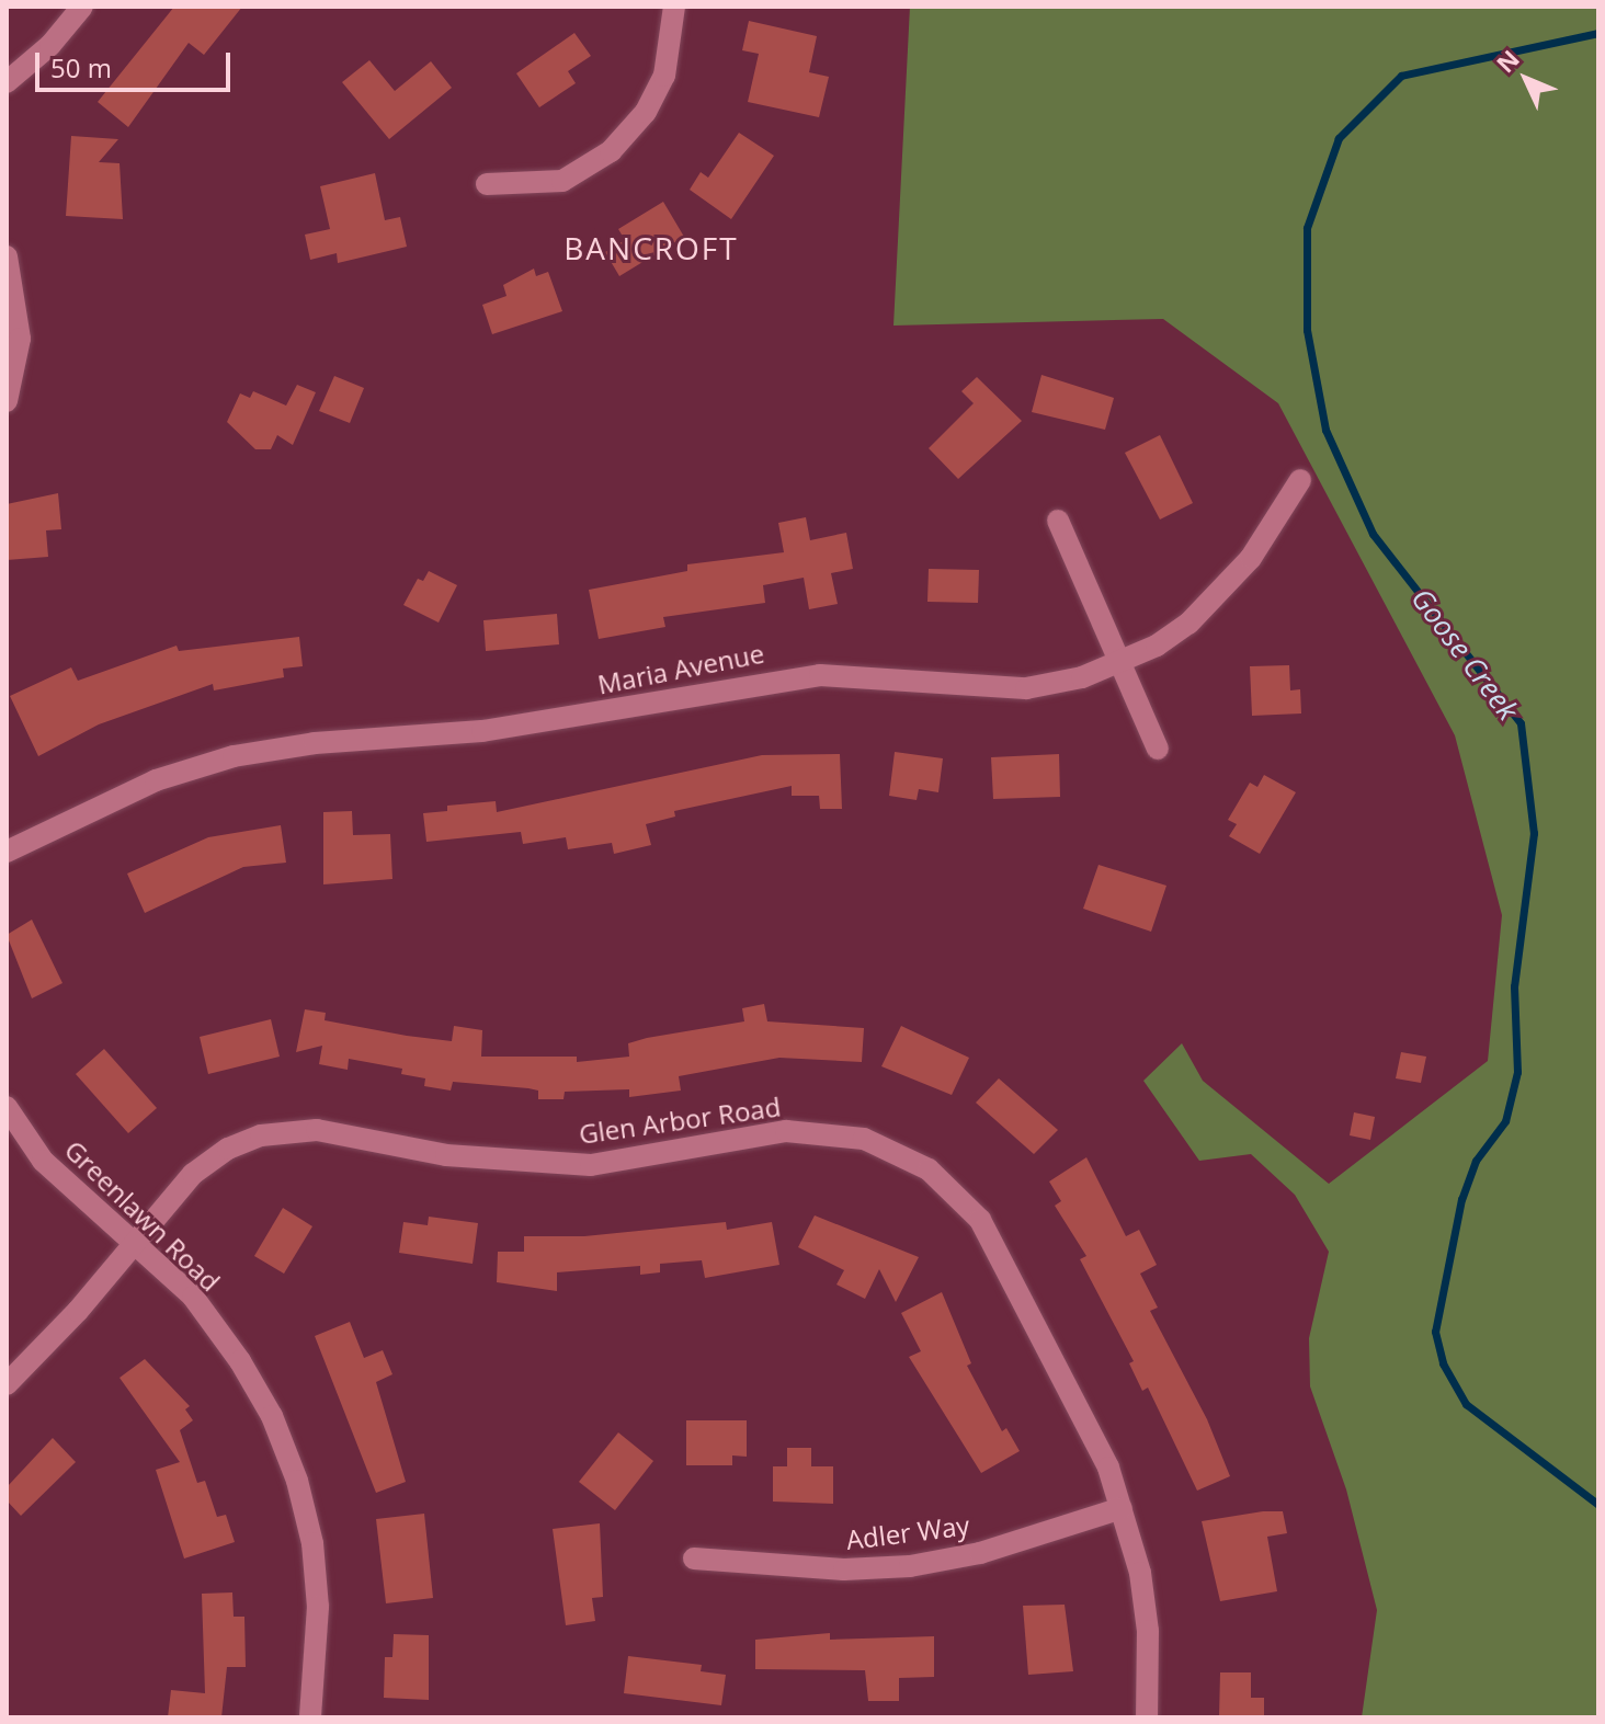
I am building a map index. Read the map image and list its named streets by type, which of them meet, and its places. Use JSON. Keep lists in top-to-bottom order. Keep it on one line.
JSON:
{"streets":{"street":["Maria Avenue","Glen Arbor Road","Greenlawn Road","Adler Way"]},"crossings":[["Glen Arbor Road","Greenlawn Road"],["Glen Arbor Road","Adler Way"]],"districts":["BANCROFT"],"water":["Goose Creek"],"scale_bar":"50 m","north":"top left"}
